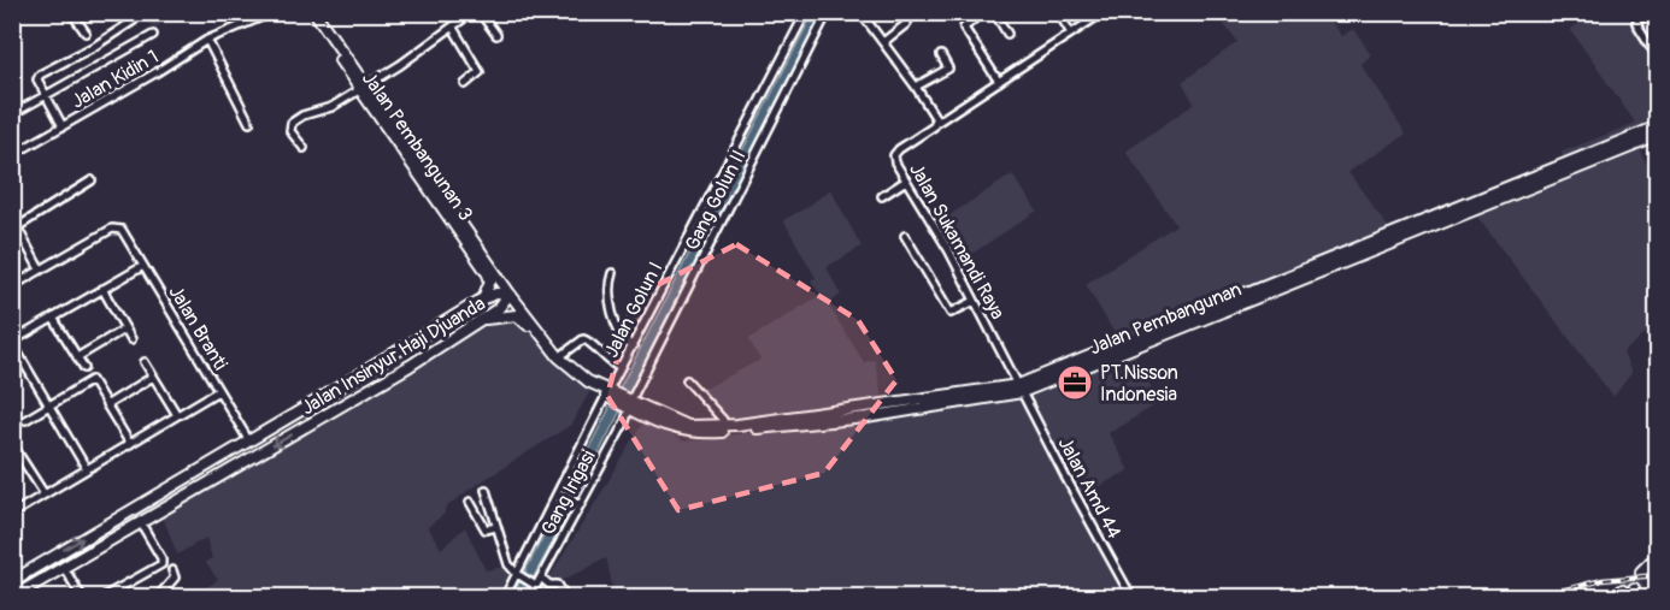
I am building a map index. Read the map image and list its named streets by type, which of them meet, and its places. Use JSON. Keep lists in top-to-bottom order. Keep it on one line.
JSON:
{"streets":{"main road":["Jalan Pembangunan 3","Jalan Pembangunan","Jalan Insinyur Haji Djuanda"],"street":["Jalan Kidin 1","Gang Golun II","Jalan Sukamandi Raya","Jalan Golun I","Jalan Branti","Jalan Amd 44","Gang Irigasi"]},"crossings":[["Jalan Pembangunan 3","Jalan Pembangunan"],["Jalan Pembangunan 3","Jalan Insinyur Haji Djuanda"],["Gang Golun II","Jalan Pembangunan"],["Gang Golun II","Gang Irigasi"],["Jalan Sukamandi Raya","Jalan Pembangunan"],["Jalan Sukamandi Raya","Jalan Amd 44"],["Jalan Golun I","Jalan Pembangunan"],["Jalan Pembangunan","Jalan Insinyur Haji Djuanda"],["Jalan Pembangunan","Jalan Amd 44"],["Jalan Pembangunan","Gang Irigasi"],["Jalan Branti","Jalan Insinyur Haji Djuanda"]],"places":{"office":["PT.Nisson Indonesia"]}}
